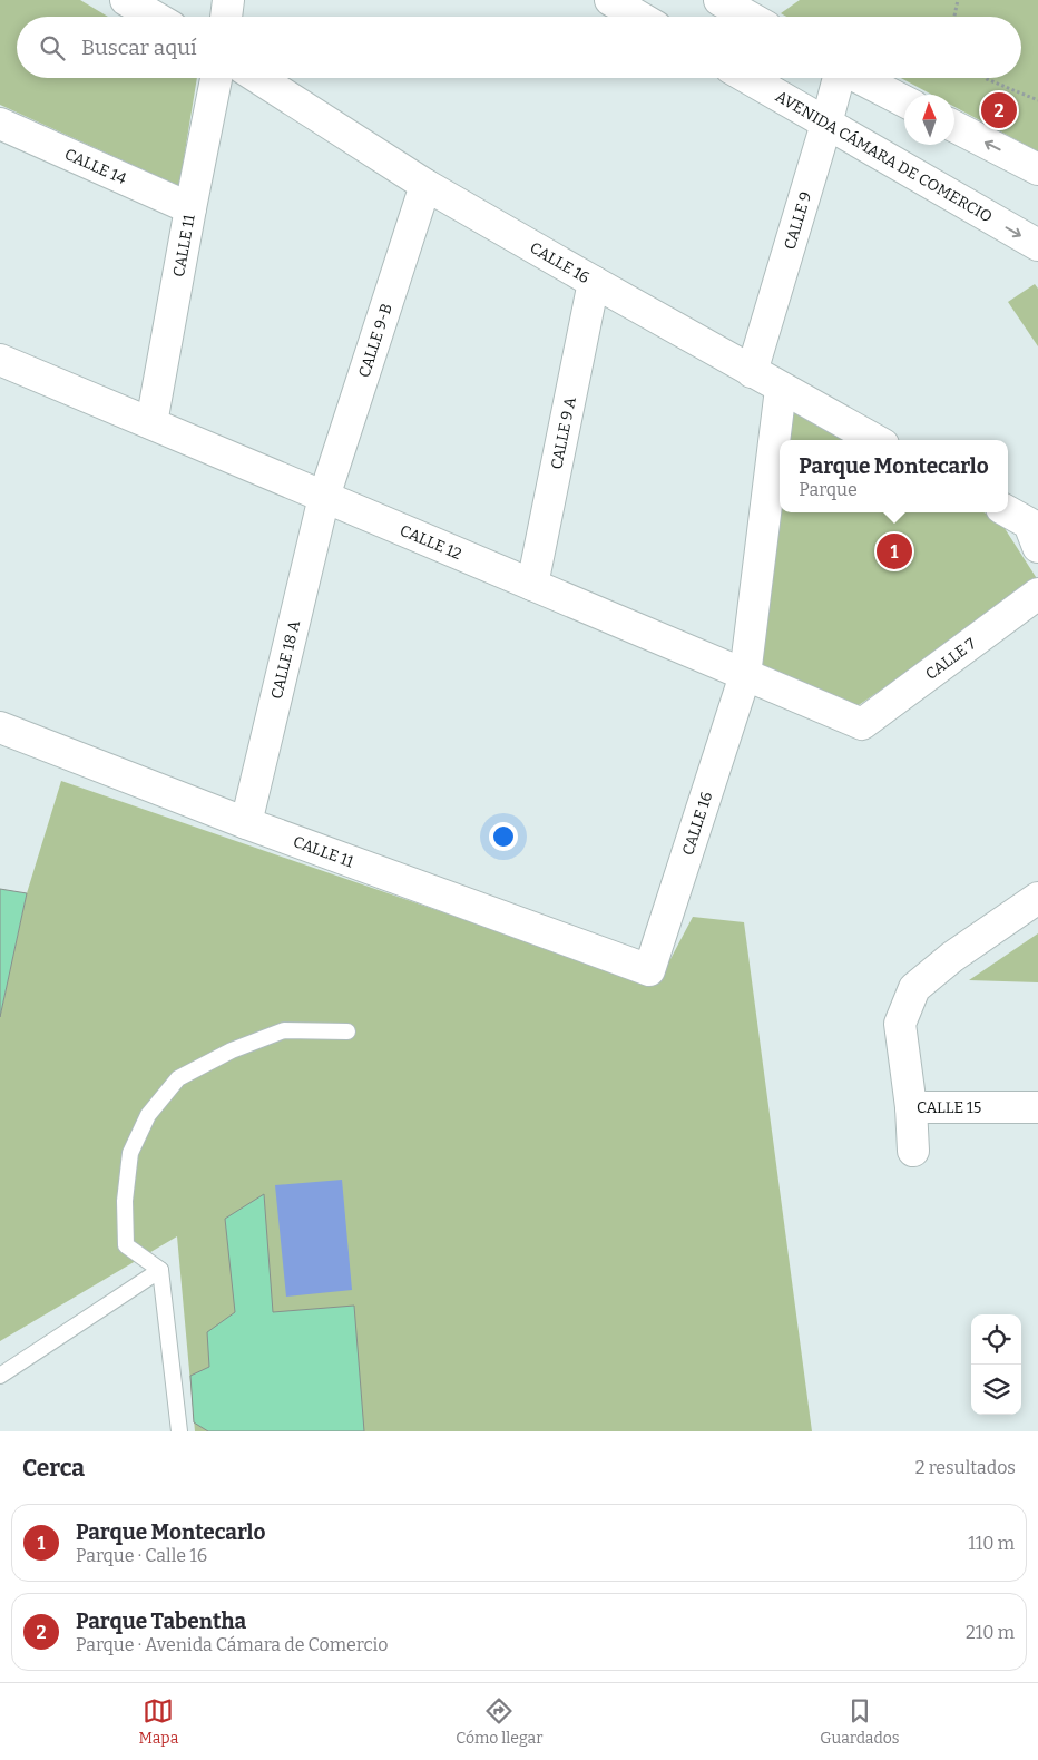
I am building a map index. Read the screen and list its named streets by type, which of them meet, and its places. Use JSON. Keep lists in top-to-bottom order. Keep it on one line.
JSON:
{"streets":{"street":["AVENIDA CÁMARA DE COMERCIO","CALLE 14","CALLE 9","CALLE 11","CALLE 16","CALLE 9-B","CALLE 9 A","CALLE 12","CALLE 18 A","CALLE 7","CALLE 15"]},"crossings":[["AVENIDA CÁMARA DE COMERCIO","CALLE 9"],["CALLE 14","CALLE 11"],["CALLE 9","CALLE 16"],["CALLE 11","CALLE 16"],["CALLE 11","CALLE 12"],["CALLE 11","CALLE 18 A"],["CALLE 16","CALLE 9-B"],["CALLE 16","CALLE 9 A"],["CALLE 16","CALLE 12"],["CALLE 9-B","CALLE 12"],["CALLE 9-B","CALLE 18 A"],["CALLE 9 A","CALLE 12"],["CALLE 12","CALLE 18 A"],["CALLE 12","CALLE 7"]],"north":"top","page":{"search":"Buscar aquí","pins":["2","1"],"popup":["Parque Montecarlo","Parque"],"heading":["Cerca","2 resultados"],"list":[{"mark":"1","name":"Parque Montecarlo","note":"Parque · Calle 16","value":"110 m"},{"mark":"2","name":"Parque Tabentha","note":"Parque · Avenida Cámara de Comercio","value":"210 m"}],"nav":["Mapa","Cómo llegar","Guardados"]}}
